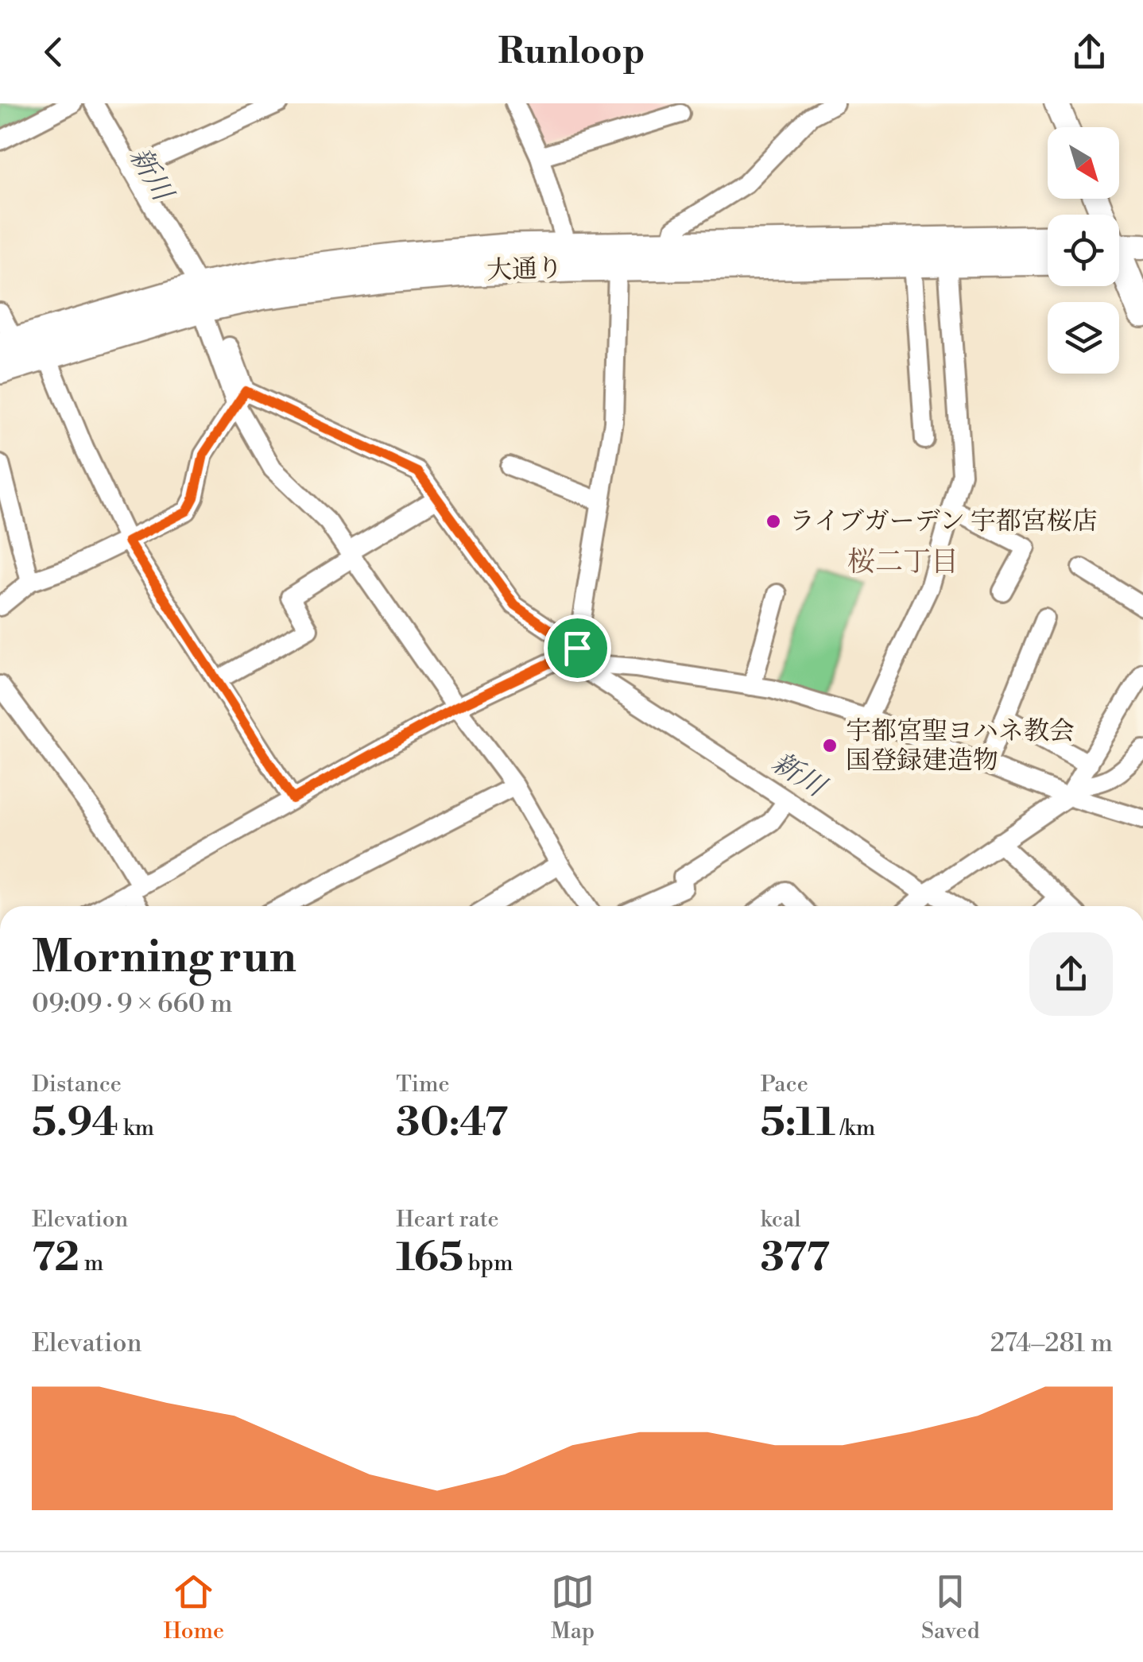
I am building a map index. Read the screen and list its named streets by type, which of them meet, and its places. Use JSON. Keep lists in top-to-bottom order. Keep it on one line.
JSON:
{"streets":{"highway":["大通り"]},"districts":["桜二丁目"],"water":["新川"],"places":["ライブガーデン 宇都宮桜店","宇都宮聖ヨハネ教会 国登録建造物"],"north":"bottom right","page":{"header":"Runloop","heading":["Morning run","09:09 · 9 × 660 m"],"stats":[["Distance","5.94 km"],["Time","30:47"],["Pace","5:11 /km"],["Elevation","72 m"],["Heart rate","165 bpm"],["kcal","377"]],"chart":["Elevation","274–281 m"],"tabs":["Home","Map","Saved"]}}
